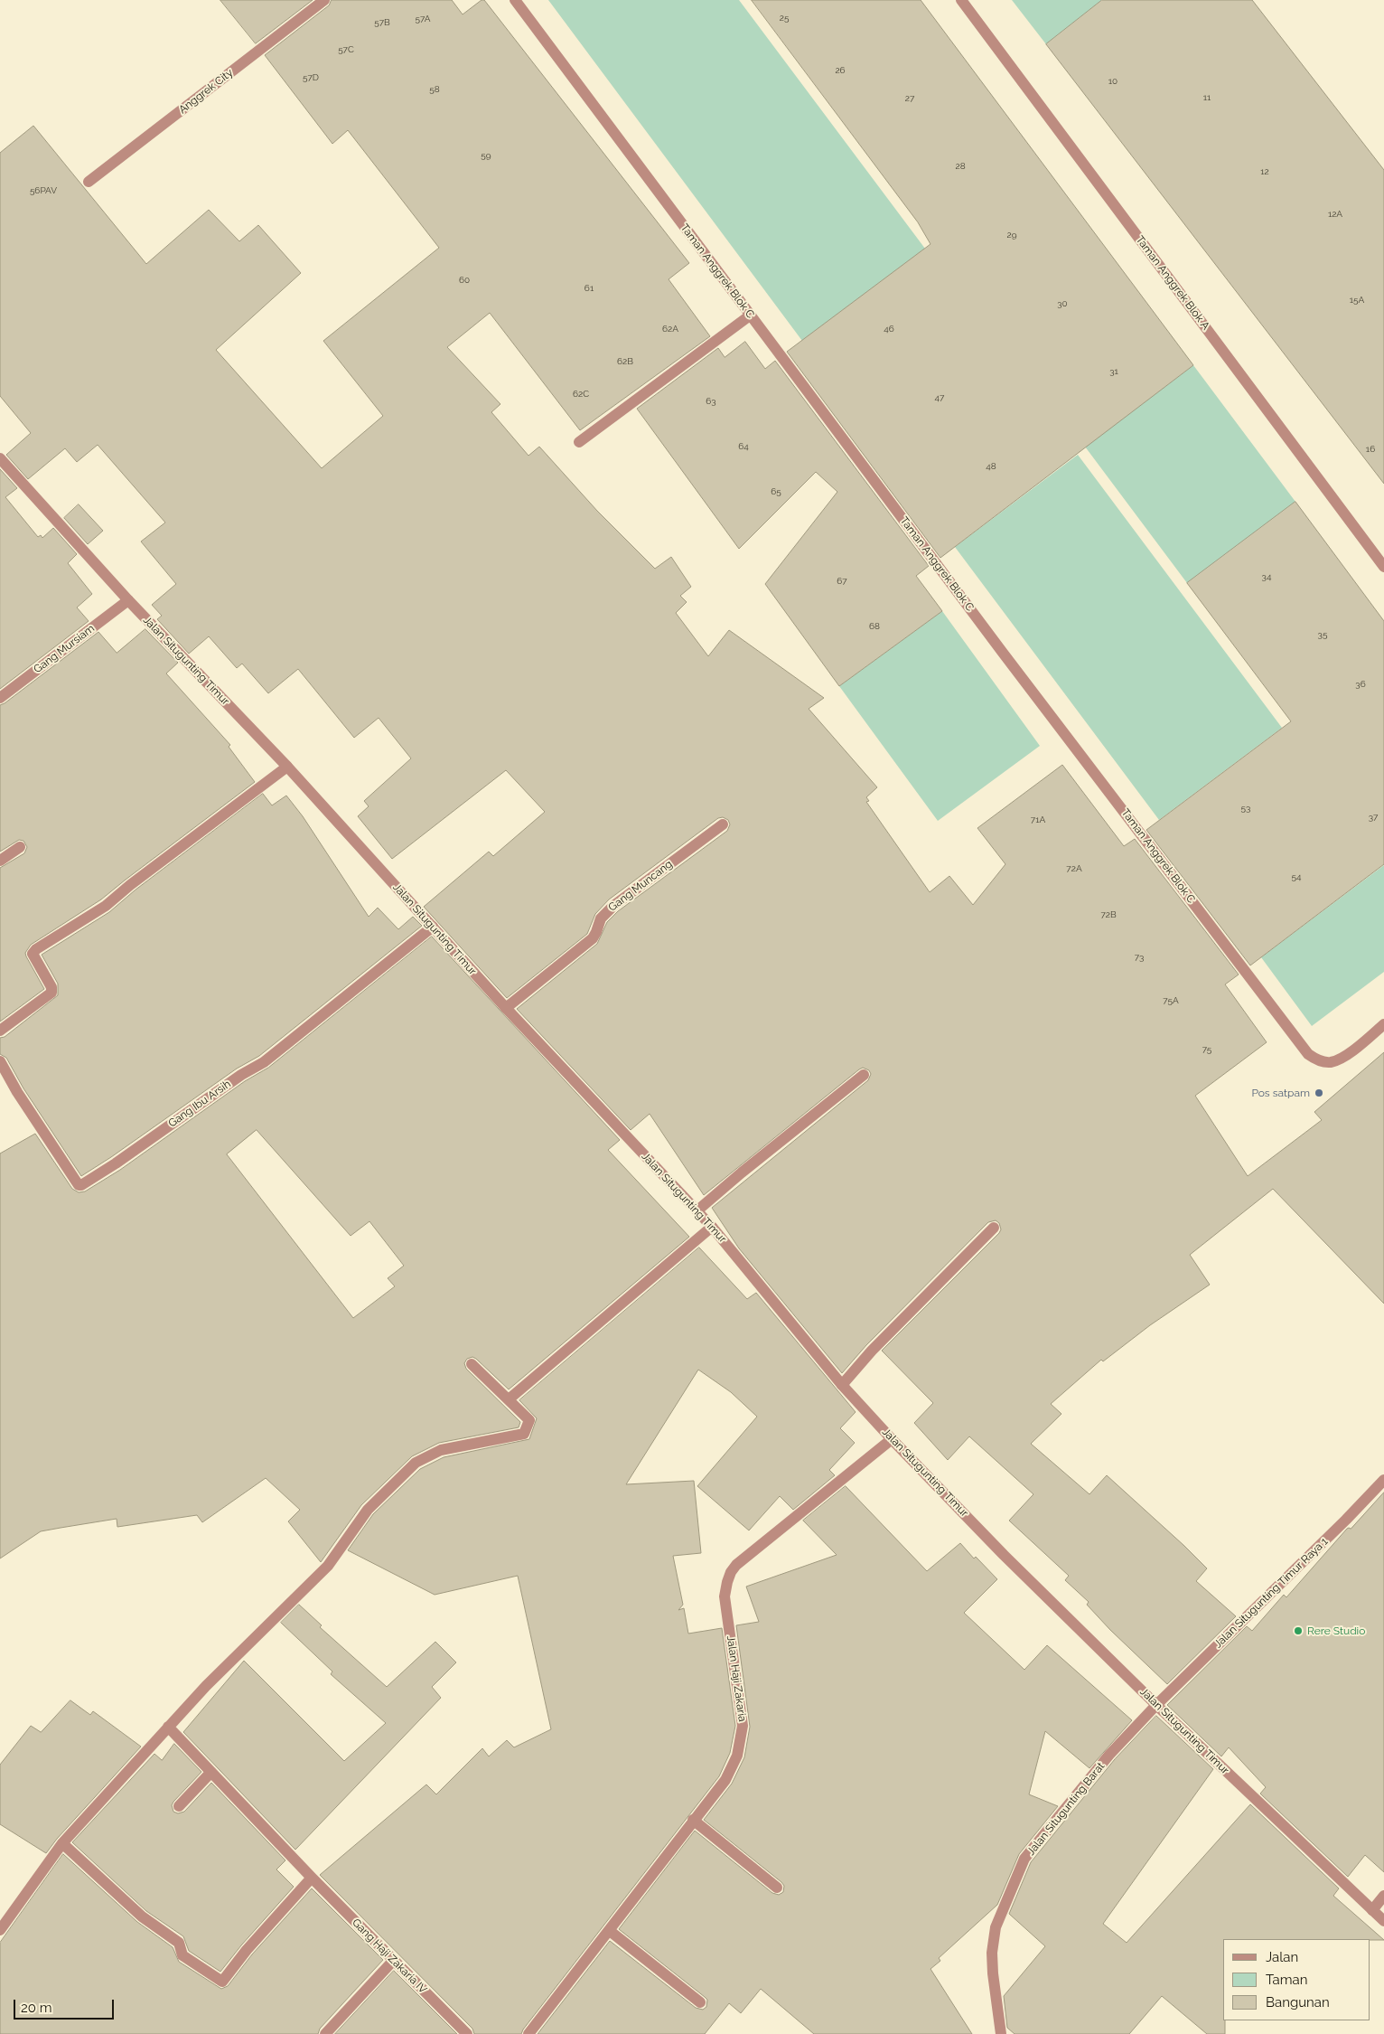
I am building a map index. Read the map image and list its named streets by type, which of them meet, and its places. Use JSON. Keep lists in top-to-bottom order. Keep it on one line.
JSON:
{"streets":{"street":["Anggrek City","Taman Anggrek Blok C","Taman Anggrek Blok A","Gang Mursiam","Jalan Situgunting Timur","Gang Muncang","Gang Ibu Arsih","Jalan Situgunting Timur Raya 1","Jalan Haji Zakaria","Jalan Situgunting Barat","Gang Haji Zakaria IV"]},"crossings":[["Gang Mursiam","Jalan Situgunting Timur"],["Jalan Situgunting Timur","Gang Muncang"],["Jalan Situgunting Timur","Gang Ibu Arsih"],["Jalan Situgunting Timur","Jalan Situgunting Timur Raya 1"],["Jalan Situgunting Timur","Jalan Haji Zakaria"],["Jalan Situgunting Timur","Jalan Situgunting Barat"],["Jalan Situgunting Timur Raya 1","Jalan Situgunting Barat"]],"places":["Pos satpam","Rere Studio"],"house_numbers":["25","57A","57B","57C","26","57D","10","58","11","27","59","28","12","56PAV","12A","29","60","61","15A","30","62A","46","62B","31","62C","47","63","64","16","48","65","34","67","68","35","36","53","37","71A","72A","54","72B","73","75A","75"],"legend":["Jalan","Taman","Bangunan"],"scale_bar":"20 m"}
